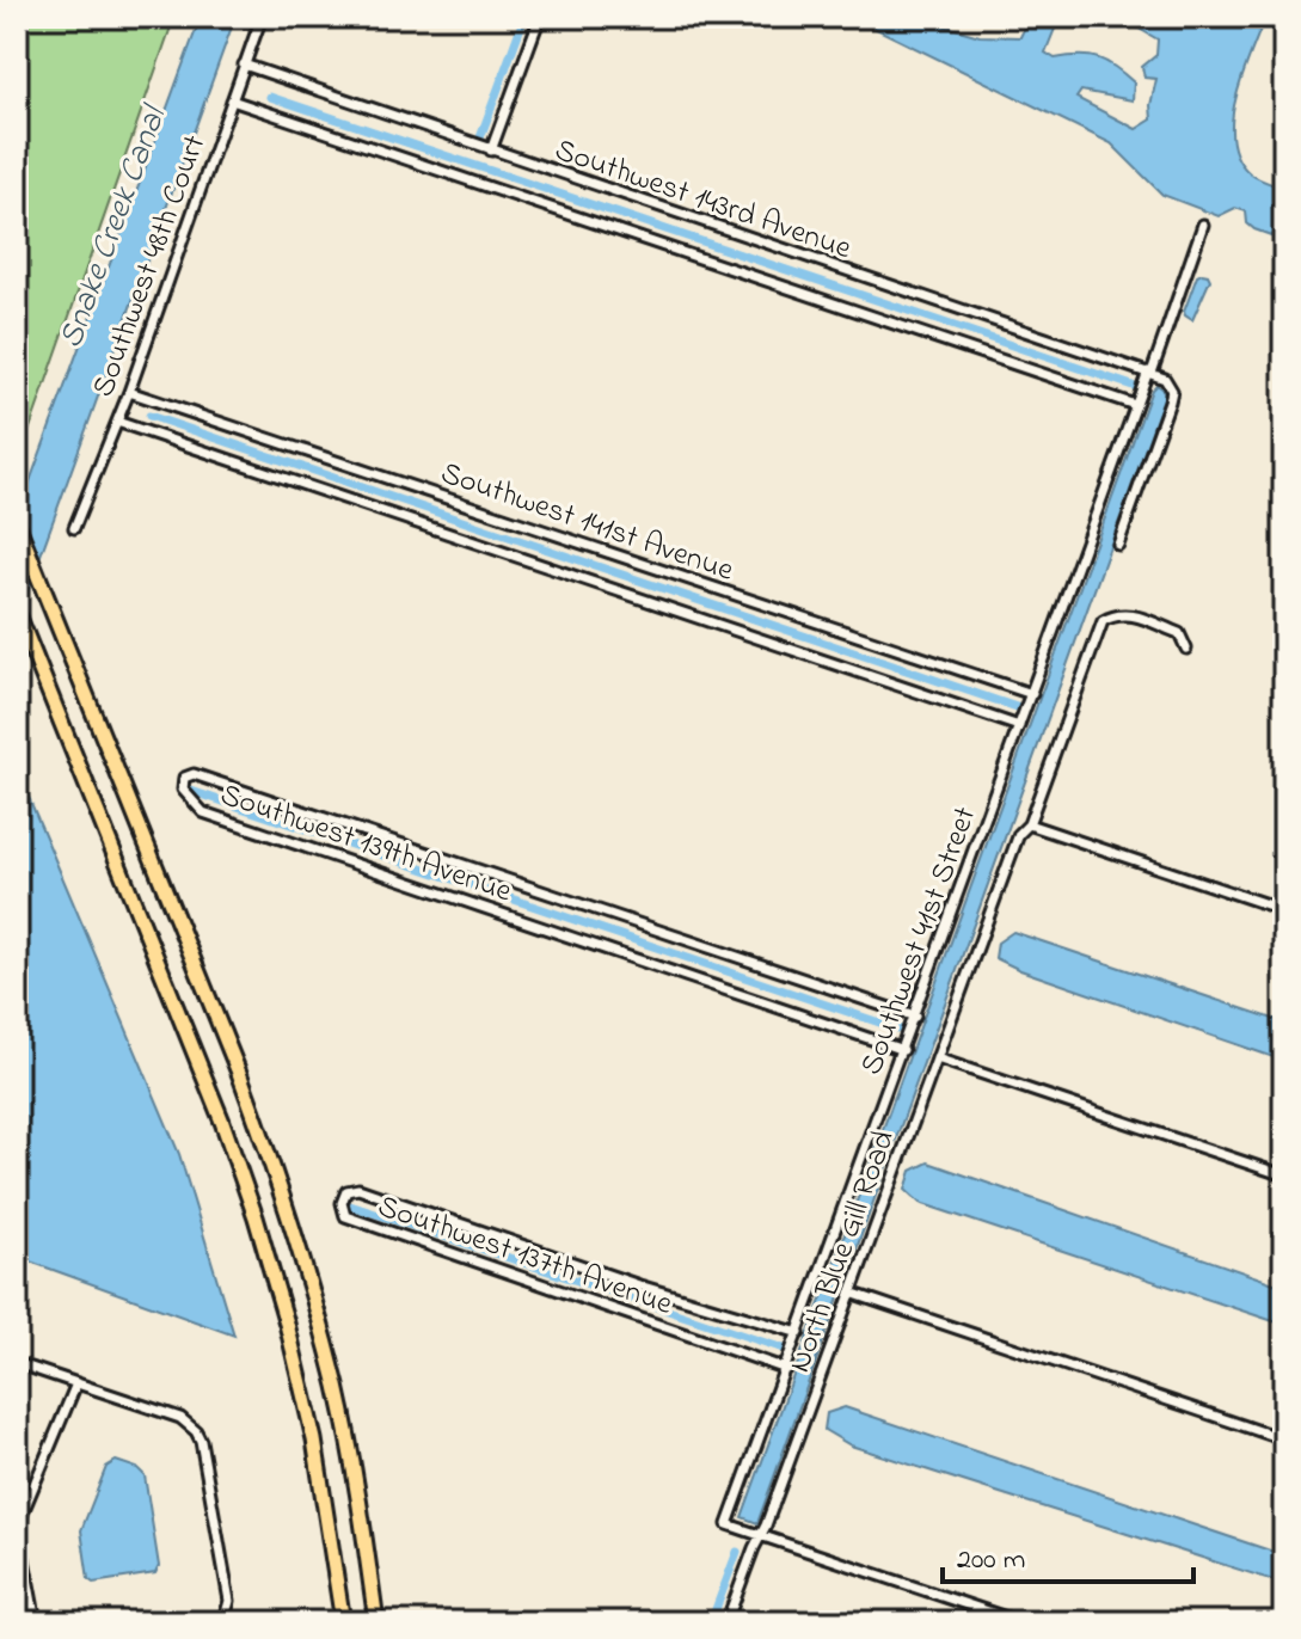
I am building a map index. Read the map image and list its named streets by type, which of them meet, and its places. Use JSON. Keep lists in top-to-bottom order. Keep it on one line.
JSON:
{"streets":{"street":["Southwest 143rd Avenue","Southwest 48th Court","Southwest 141st Avenue","Southwest 139th Avenue","Southwest 41st Street","North Blue Gill Road","Southwest 137th Avenue"]},"crossings":[["Southwest 143rd Avenue","Southwest 48th Court"],["Southwest 143rd Avenue","Southwest 41st Street"],["Southwest 48th Court","Southwest 141st Avenue"],["Southwest 141st Avenue","Southwest 41st Street"],["Southwest 139th Avenue","Southwest 41st Street"],["Southwest 41st Street","North Blue Gill Road"],["Southwest 41st Street","Southwest 137th Avenue"]],"water":["Snake Creek Canal"],"scale_bar":"200 m"}
